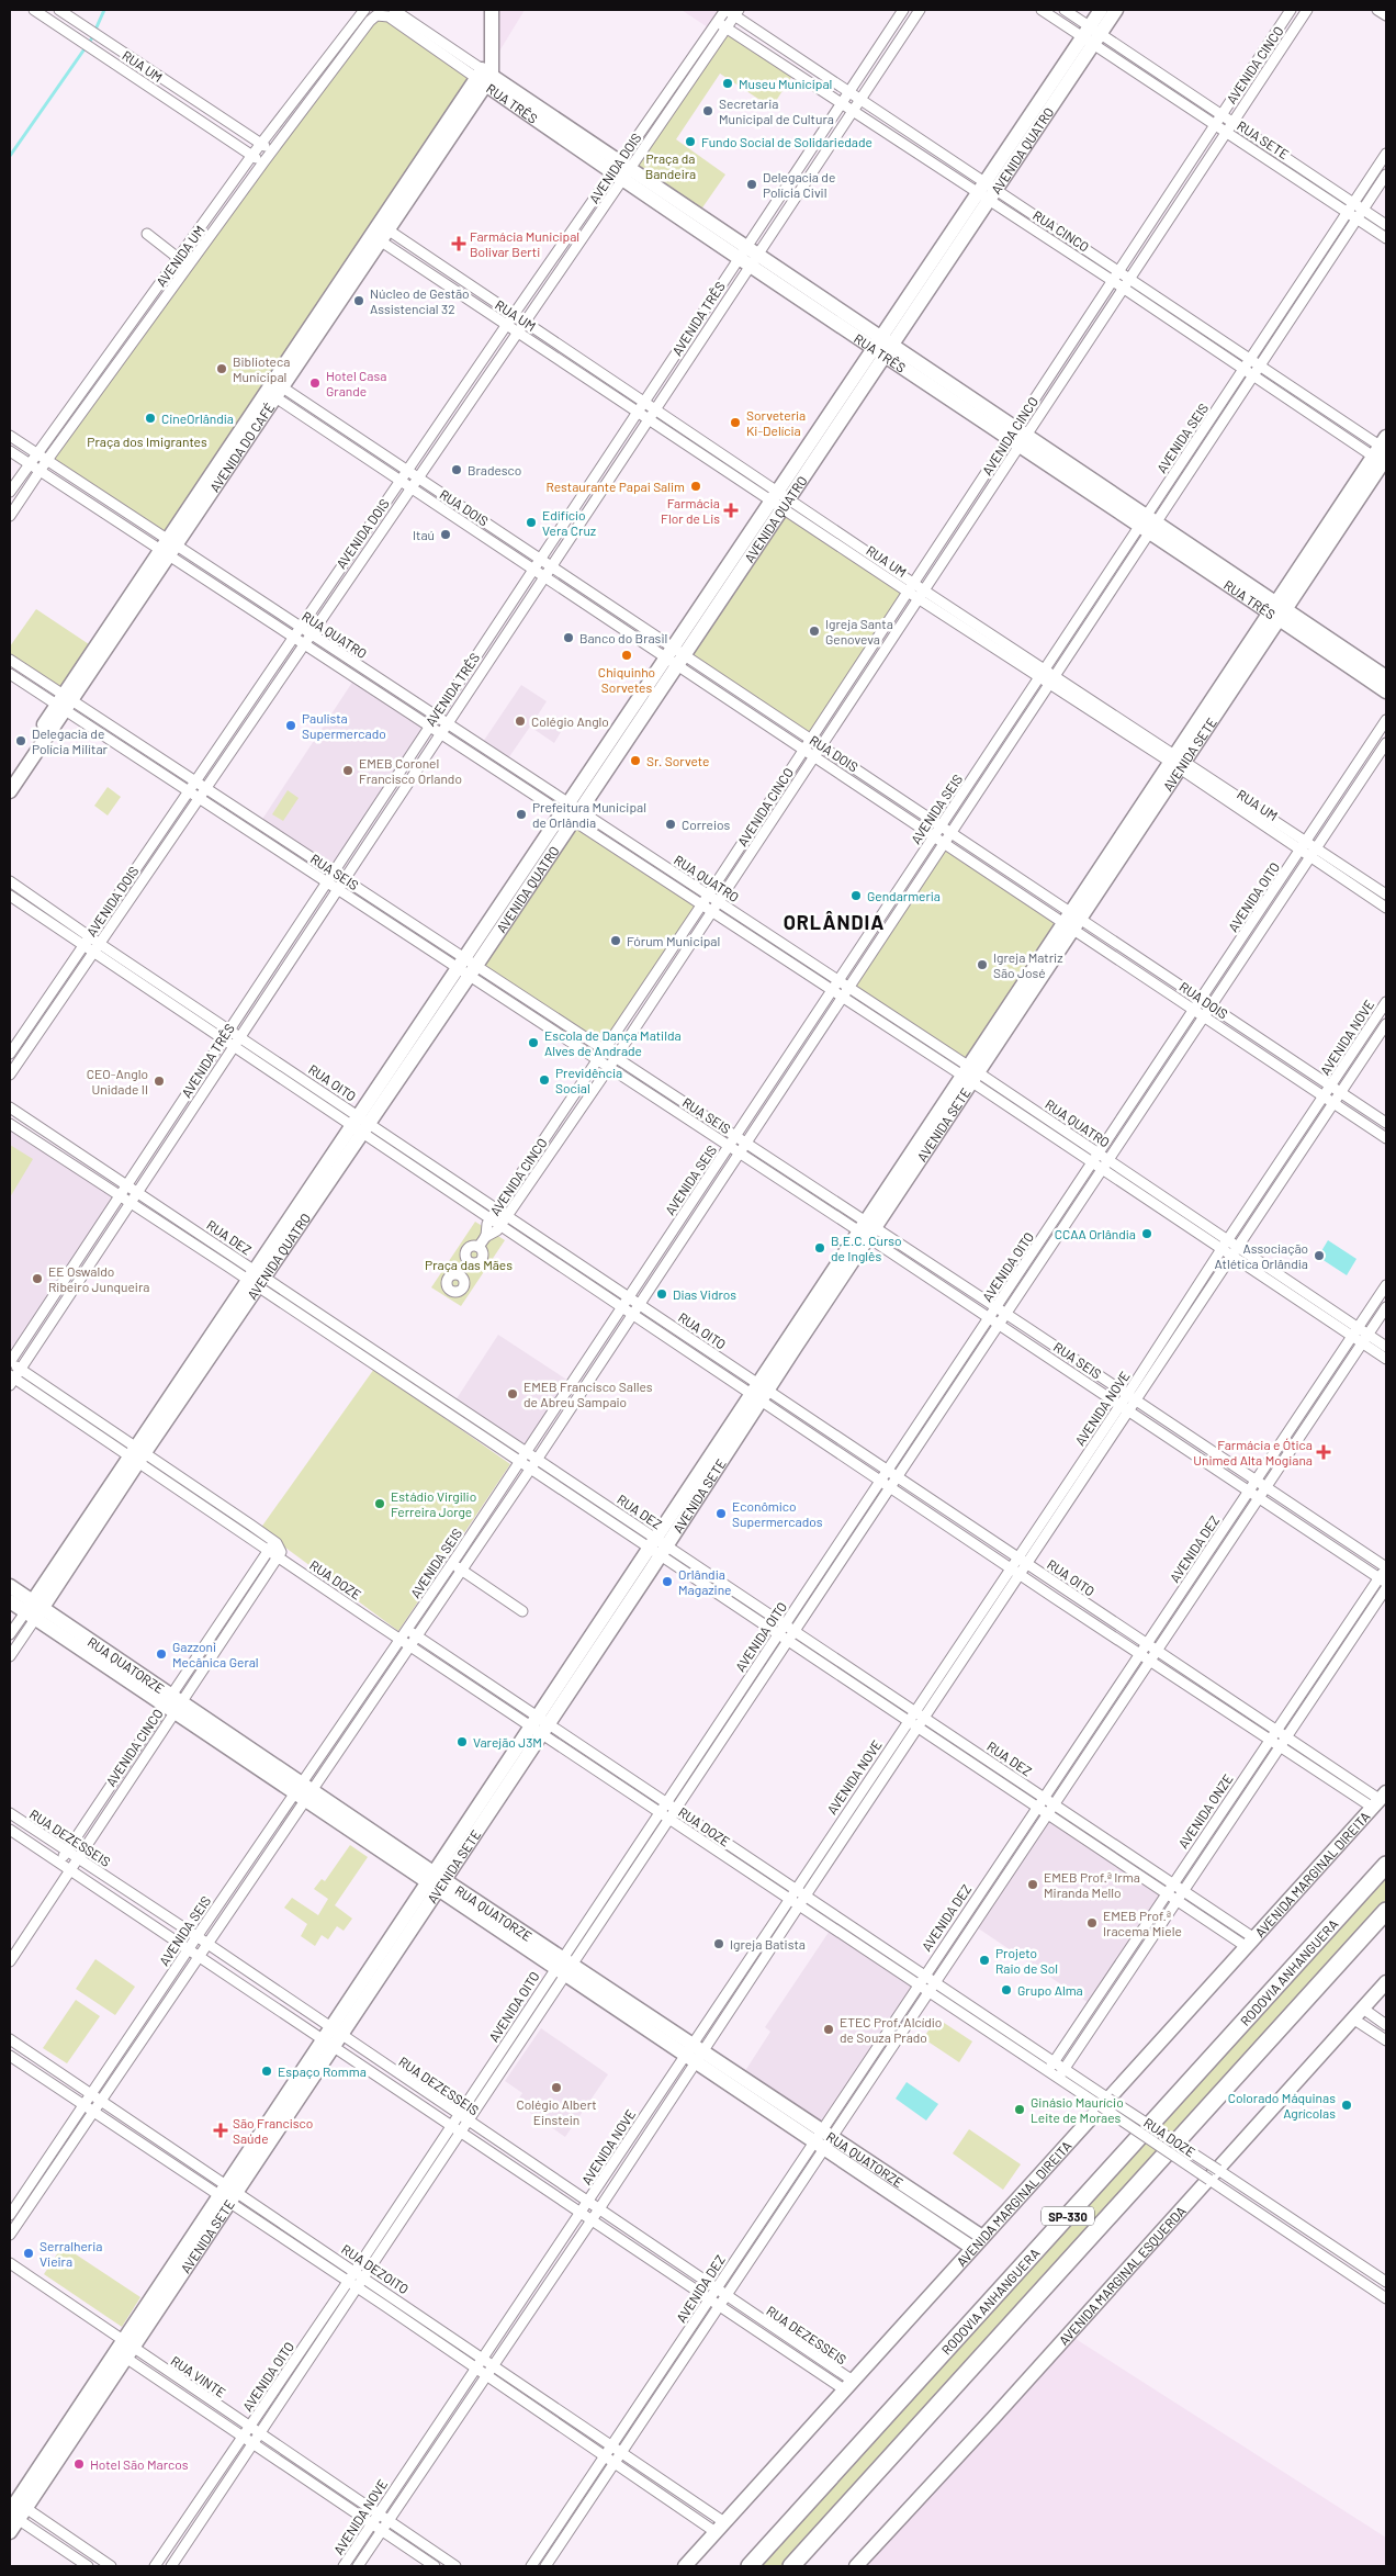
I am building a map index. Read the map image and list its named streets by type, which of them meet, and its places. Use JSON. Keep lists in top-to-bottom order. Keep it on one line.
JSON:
{"streets":{"highway":["RODOVIA ANHANGUERA","SP-330"],"street":["AVENIDA CINCO","RUA UM","RUA TRÊS","RUA SETE","AVENIDA QUATRO","AVENIDA DOIS","RUA CINCO","AVENIDA UM","AVENIDA TRÊS","AVENIDA SEIS","AVENIDA DO CAFÉ","RUA DOIS","RUA QUATRO","AVENIDA SETE","RUA SEIS","AVENIDA OITO","AVENIDA NOVE","RUA OITO","RUA DEZ","AVENIDA DEZ","RUA DOZE","RUA QUATORZE","AVENIDA ONZE","RUA DEZESSEIS","AVENIDA MARGINAL DIREITA","RUA DEZOITO","AVENIDA MARGINAL ESQUERDA","RUA VINTE"]},"crossings":[["AVENIDA CINCO","RUA UM"],["AVENIDA CINCO","RUA TRÊS"],["AVENIDA CINCO","RUA SETE"],["AVENIDA CINCO","RUA CINCO"],["AVENIDA CINCO","RUA DOIS"],["AVENIDA CINCO","RUA QUATRO"],["AVENIDA CINCO","RUA SEIS"],["AVENIDA CINCO","RUA OITO"],["AVENIDA CINCO","RUA DOZE"],["AVENIDA CINCO","RUA QUATORZE"],["AVENIDA CINCO","RUA DEZESSEIS"],["RUA UM","AVENIDA QUATRO"],["RUA UM","AVENIDA DOIS"],["RUA UM","AVENIDA UM"],["RUA UM","AVENIDA TRÊS"],["RUA UM","AVENIDA SEIS"],["RUA UM","AVENIDA DO CAFÉ"],["RUA UM","AVENIDA SETE"],["RUA UM","AVENIDA OITO"],["RUA TRÊS","AVENIDA QUATRO"],["RUA TRÊS","AVENIDA DOIS"],["RUA TRÊS","AVENIDA UM"],["RUA TRÊS","AVENIDA TRÊS"],["RUA TRÊS","AVENIDA SEIS"],["RUA TRÊS","AVENIDA DO CAFÉ"],["RUA TRÊS","AVENIDA SETE"],["RUA SETE","AVENIDA QUATRO"],["RUA SETE","AVENIDA SEIS"],["AVENIDA QUATRO","RUA CINCO"],["AVENIDA QUATRO","RUA DOIS"],["AVENIDA QUATRO","RUA QUATRO"],["AVENIDA QUATRO","RUA SEIS"],["AVENIDA QUATRO","RUA OITO"],["AVENIDA QUATRO","RUA DEZ"],["AVENIDA QUATRO","RUA DOZE"],["AVENIDA QUATRO","RUA QUATORZE"],["AVENIDA DOIS","RUA CINCO"],["AVENIDA DOIS","RUA DOIS"],["AVENIDA DOIS","RUA QUATRO"],["AVENIDA DOIS","RUA SEIS"],["AVENIDA DOIS","RUA OITO"],["RUA CINCO","AVENIDA TRÊS"],["RUA CINCO","AVENIDA SEIS"],["RUA CINCO","AVENIDA SETE"],["AVENIDA UM","RUA QUATRO"],["AVENIDA TRÊS","RUA DOIS"],["AVENIDA TRÊS","RUA QUATRO"],["AVENIDA TRÊS","RUA SEIS"],["AVENIDA TRÊS","RUA OITO"],["AVENIDA TRÊS","RUA DEZ"],["AVENIDA TRÊS","RUA DOZE"],["AVENIDA SEIS","RUA DOIS"],["AVENIDA SEIS","RUA QUATRO"],["AVENIDA SEIS","RUA SEIS"],["AVENIDA SEIS","RUA OITO"],["AVENIDA SEIS","RUA DEZ"],["AVENIDA SEIS","RUA DOZE"],["AVENIDA SEIS","RUA QUATORZE"],["AVENIDA SEIS","RUA DEZESSEIS"],["AVENIDA SEIS","RUA DEZOITO"],["AVENIDA DO CAFÉ","RUA DOIS"],["AVENIDA DO CAFÉ","RUA QUATRO"],["AVENIDA DO CAFÉ","RUA SEIS"],["RUA DOIS","AVENIDA SETE"],["RUA DOIS","AVENIDA OITO"],["RUA DOIS","AVENIDA NOVE"],["RUA QUATRO","AVENIDA SETE"],["RUA QUATRO","AVENIDA OITO"],["RUA QUATRO","AVENIDA NOVE"],["RUA QUATRO","AVENIDA DEZ"],["AVENIDA SETE","RUA SEIS"],["AVENIDA SETE","RUA OITO"],["AVENIDA SETE","RUA DEZ"],["AVENIDA SETE","RUA DOZE"],["AVENIDA SETE","RUA QUATORZE"],["AVENIDA SETE","RUA DEZESSEIS"],["AVENIDA SETE","RUA DEZOITO"],["AVENIDA SETE","RUA VINTE"],["RUA SEIS","AVENIDA OITO"],["RUA SEIS","AVENIDA NOVE"],["RUA SEIS","AVENIDA DEZ"],["RUA SEIS","AVENIDA ONZE"],["AVENIDA OITO","RUA OITO"],["AVENIDA OITO","RUA DEZ"],["AVENIDA OITO","RUA DOZE"],["AVENIDA OITO","RUA QUATORZE"],["AVENIDA OITO","RUA DEZESSEIS"],["AVENIDA OITO","RUA DEZOITO"],["AVENIDA OITO","RUA VINTE"],["AVENIDA NOVE","RUA OITO"],["AVENIDA NOVE","RUA DEZ"],["AVENIDA NOVE","RUA DOZE"],["AVENIDA NOVE","RUA QUATORZE"],["AVENIDA NOVE","RUA DEZESSEIS"],["AVENIDA NOVE","RUA DEZOITO"],["AVENIDA NOVE","RUA VINTE"],["RUA OITO","AVENIDA DEZ"],["RUA OITO","AVENIDA ONZE"],["RUA OITO","AVENIDA MARGINAL DIREITA"],["RUA DEZ","AVENIDA DEZ"],["RUA DEZ","AVENIDA ONZE"],["RUA DEZ","AVENIDA MARGINAL DIREITA"],["AVENIDA DEZ","RUA DOZE"],["AVENIDA DEZ","RUA QUATORZE"],["AVENIDA DEZ","RUA DEZESSEIS"],["AVENIDA DEZ","RUA DEZOITO"],["RUA DOZE","AVENIDA ONZE"],["RUA DOZE","AVENIDA MARGINAL DIREITA"],["RUA DOZE","AVENIDA MARGINAL ESQUERDA"],["RUA QUATORZE","AVENIDA MARGINAL DIREITA"],["RUA DEZESSEIS","AVENIDA MARGINAL DIREITA"],["AVENIDA MARGINAL DIREITA","RUA DEZOITO"]],"districts":["ORLÂNDIA"],"parks":["Praça da Bandeira","Praça dos Imigrantes","Praça das Mães"],"places":{"other":["Museu Municipal","Secretaria Municipal de Cultura","Fundo Social de Solidariedade","Delegacia de Polícia Civil","Núcleo de Gestão Assistencial 32","Biblioteca Municipal","Hotel Casa Grande","CineOrlândia","Sorveteria Ki-Delícia","Bradesco","Restaurante Papai Salim","Edifício Vera Cruz","Itaú","Igreja Santa Genoveva","Banco do Brasil","Chiquinho Sorvetes","Colégio Anglo","Paulista Supermercado","Delegacia de Polícia Militar","Sr. Sorvete","EMEB Coronel Francisco Orlando","Prefeitura Municipal de Orlândia","Correios","Gendarmeria","Fórum Municipal","Igreja Matriz São José","Escola de Dança Matilda Alves de Andrade","Previdência Social","CEO-Anglo Unidade II","CCAA Orlândia","B.E.C. Curso de Inglês","Associação Atlética Orlândia","EE Oswaldo Ribeiro Junqueira","Dias Vidros","EMEB Francisco Salles de Abreu Sampaio","Estádio Virgilio Ferreira Jorge","Econômico Supermercados","Orlândia Magazine","Gazzoni Mecânica Geral","Varejão J3M","EMEB Prof.ª Irma Miranda Mello","EMEB Prof.ª Iracema Miele","Igreja Batista","Projeto Raio de Sol","Grupo Alma","ETEC Prof. Alcídio de Souza Prado","Espaço Romma","Colégio Albert Einstein","Colorado Máquinas Agrícolas","Ginásio Maurício Leite de Moraes","Serralheria Vieira","Hotel São Marcos"],"health":["Farmácia Municipal Bolivar Berti","Farmácia Flor de Lis","Farmácia e Ótica Unimed Alta Mogiana","São Francisco Saúde"]}}
